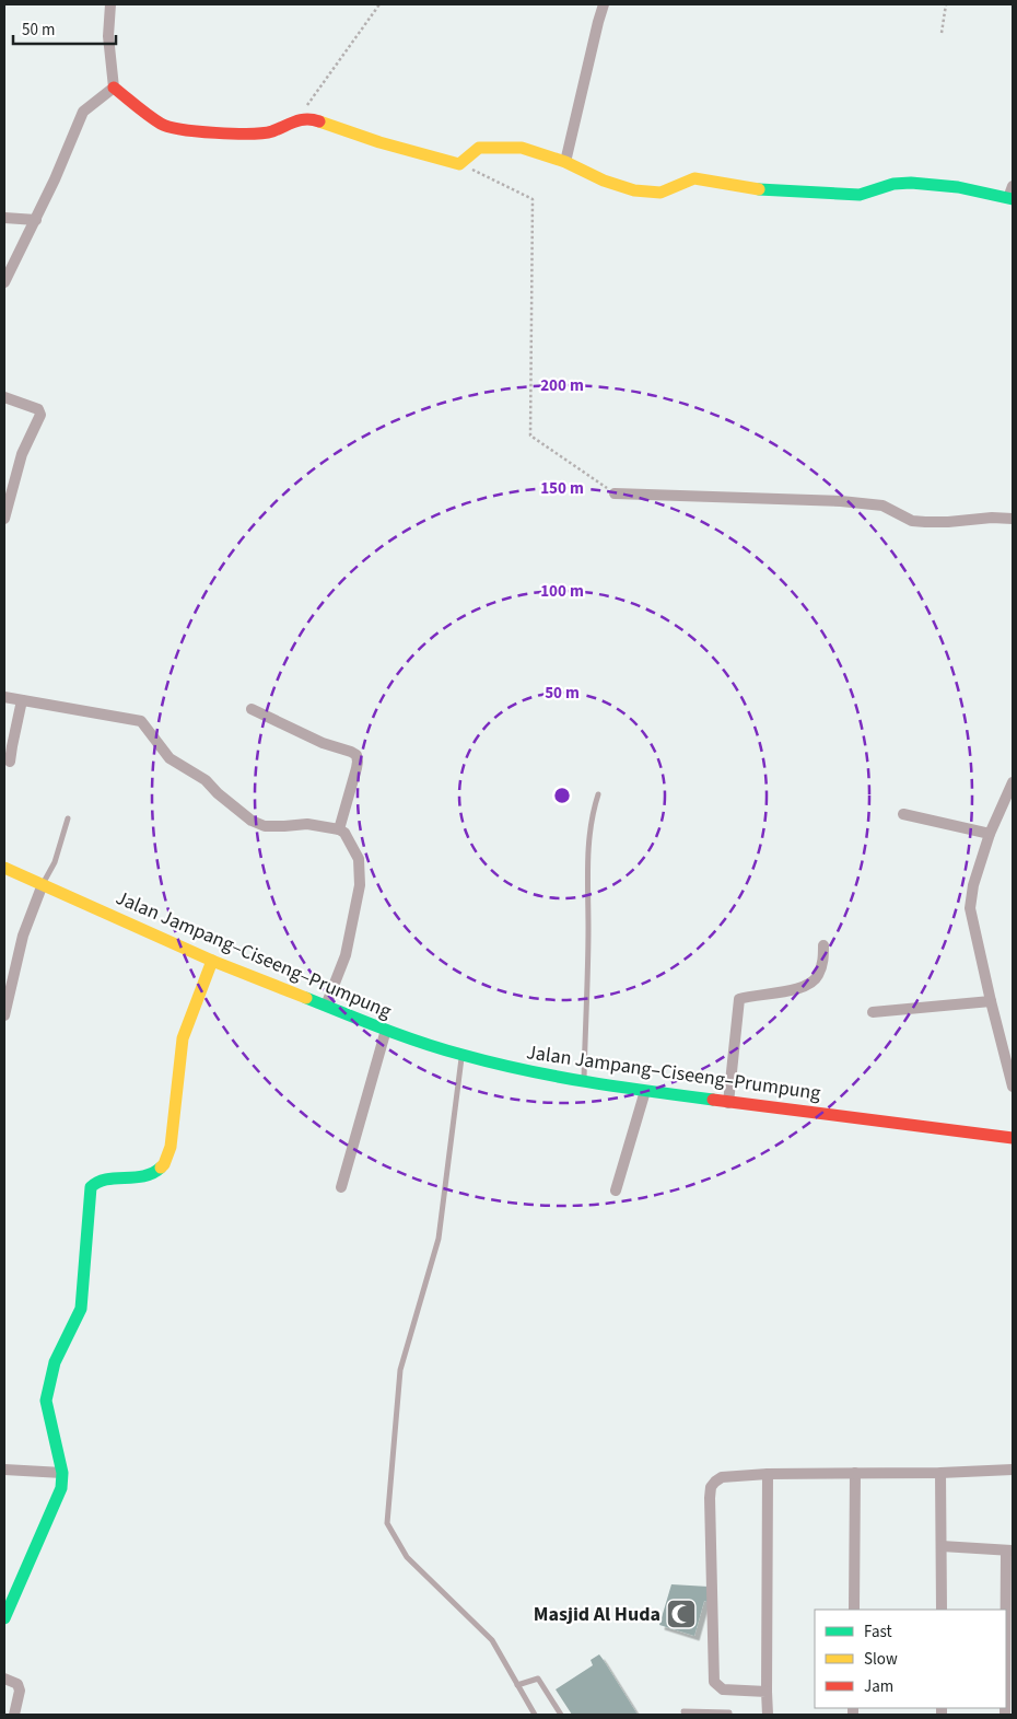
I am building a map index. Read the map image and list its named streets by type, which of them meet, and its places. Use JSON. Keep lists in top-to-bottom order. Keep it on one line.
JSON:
{"streets":{"street":["Jalan Jampang–Ciseeng–Prumpung"]},"places":{"mosque":["Masjid Al Huda"]},"legend":["Fast","Slow","Jam"],"scale_bar":"50 m","rings":["200 m","150 m","100 m","50 m"]}
